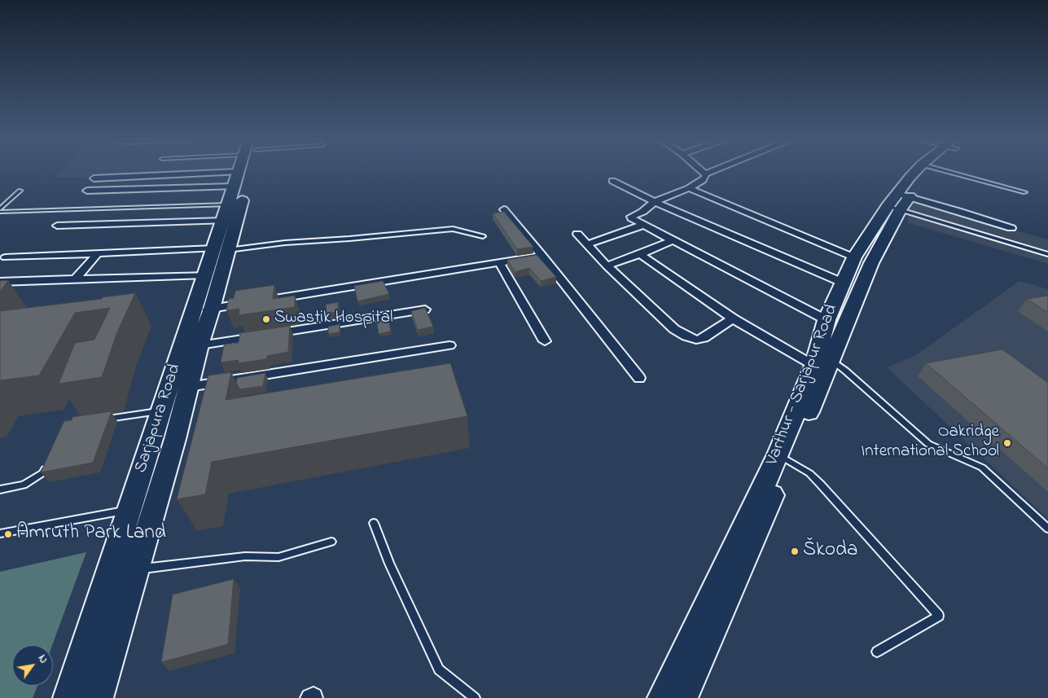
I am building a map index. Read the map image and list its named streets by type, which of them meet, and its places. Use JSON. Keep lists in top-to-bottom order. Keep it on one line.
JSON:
{"streets":{"main road":["Varthur - Sarjapur Road","Sarjapura Road"]},"places":["Swastik Hospital","Oakridge International School","Amruth Park Land","Škoda"],"north":"top right"}
